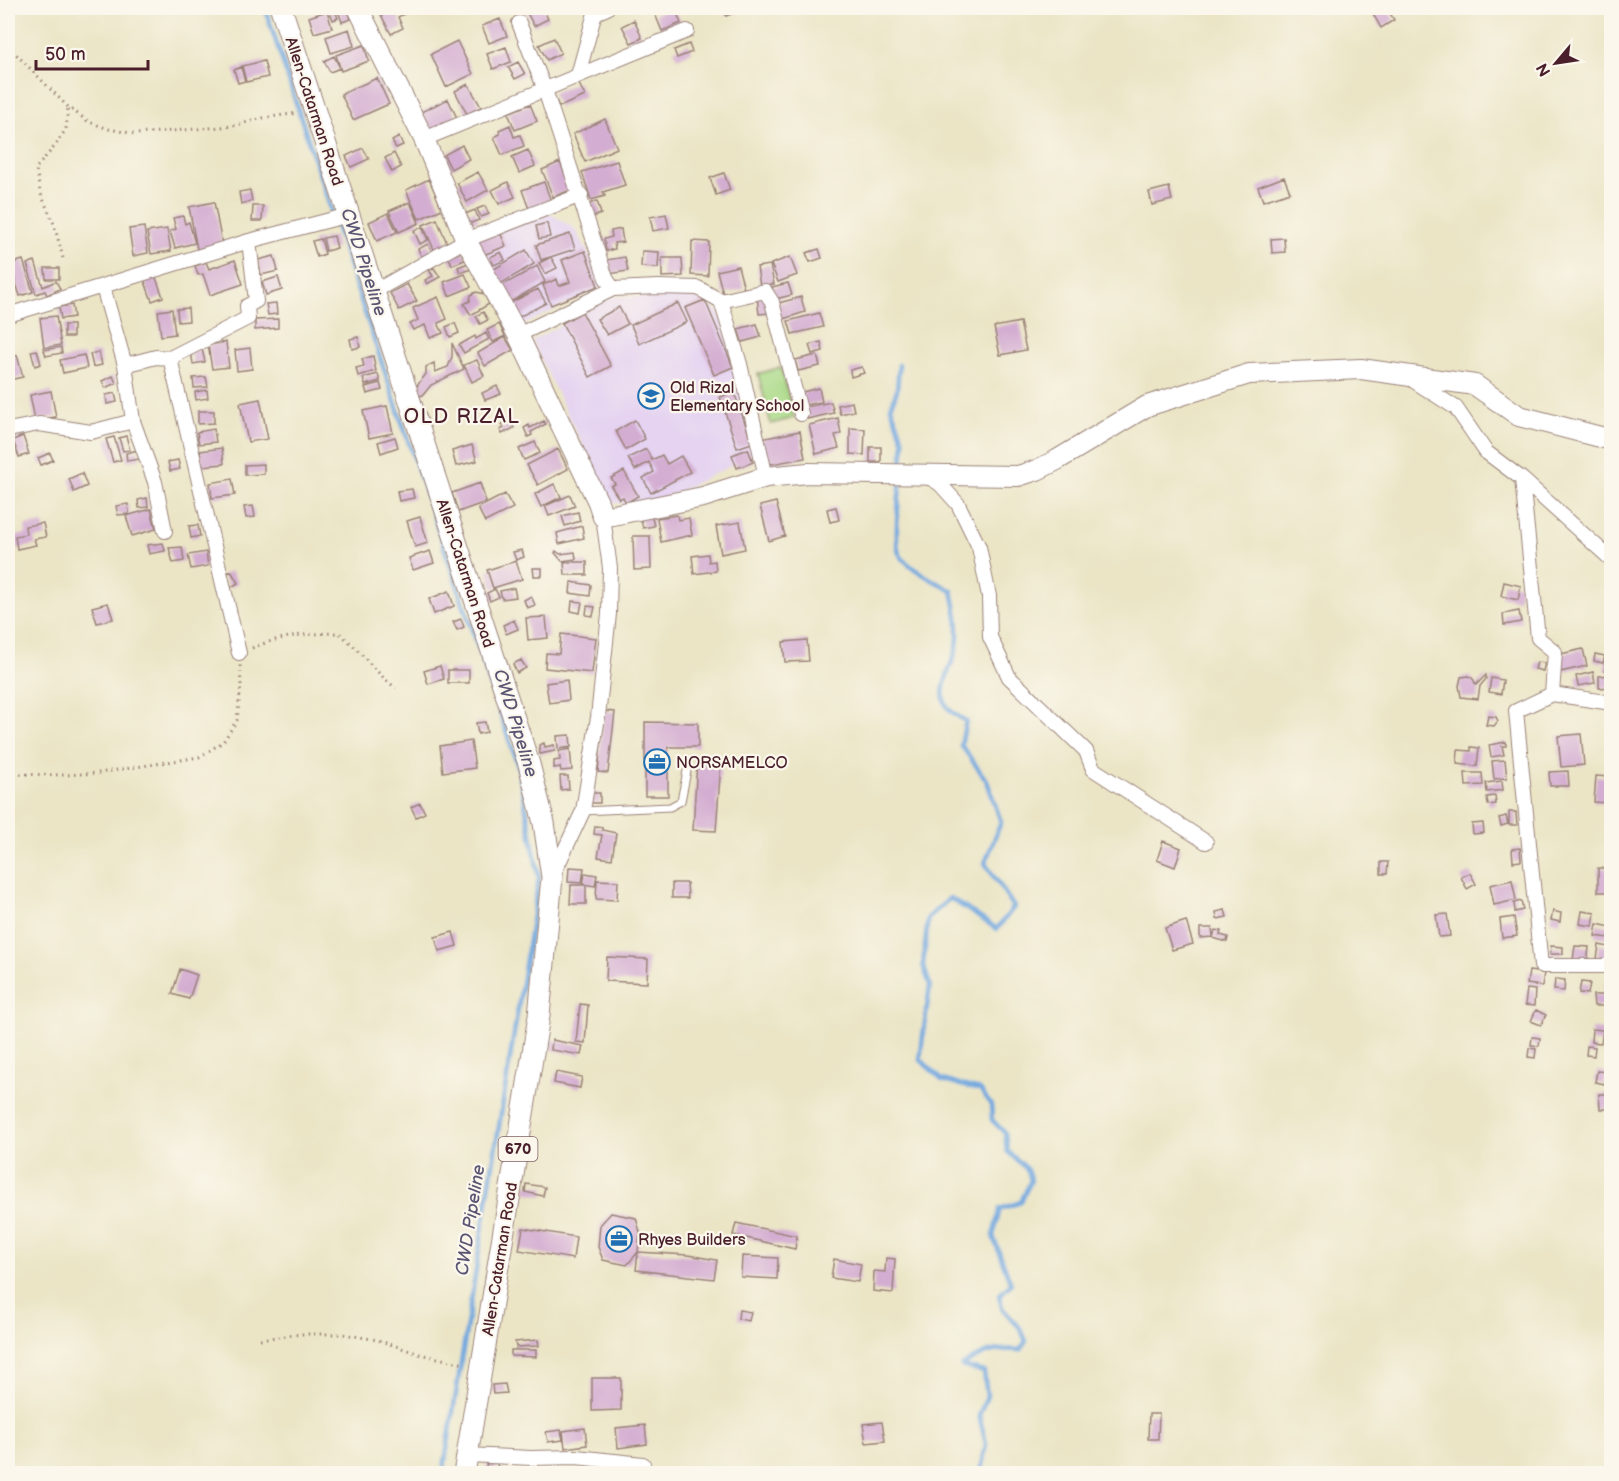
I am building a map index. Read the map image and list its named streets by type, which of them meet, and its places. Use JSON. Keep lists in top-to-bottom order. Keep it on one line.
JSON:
{"streets":{"main road":["Allen-Catarman Road","670"]},"districts":["OLD RIZAL"],"water":["CWD Pipeline"],"places":{"school or university":["Old Rizal Elementary School"],"office":["NORSAMELCO","Rhyes Builders"]},"scale_bar":"50 m","north":"bottom left"}
